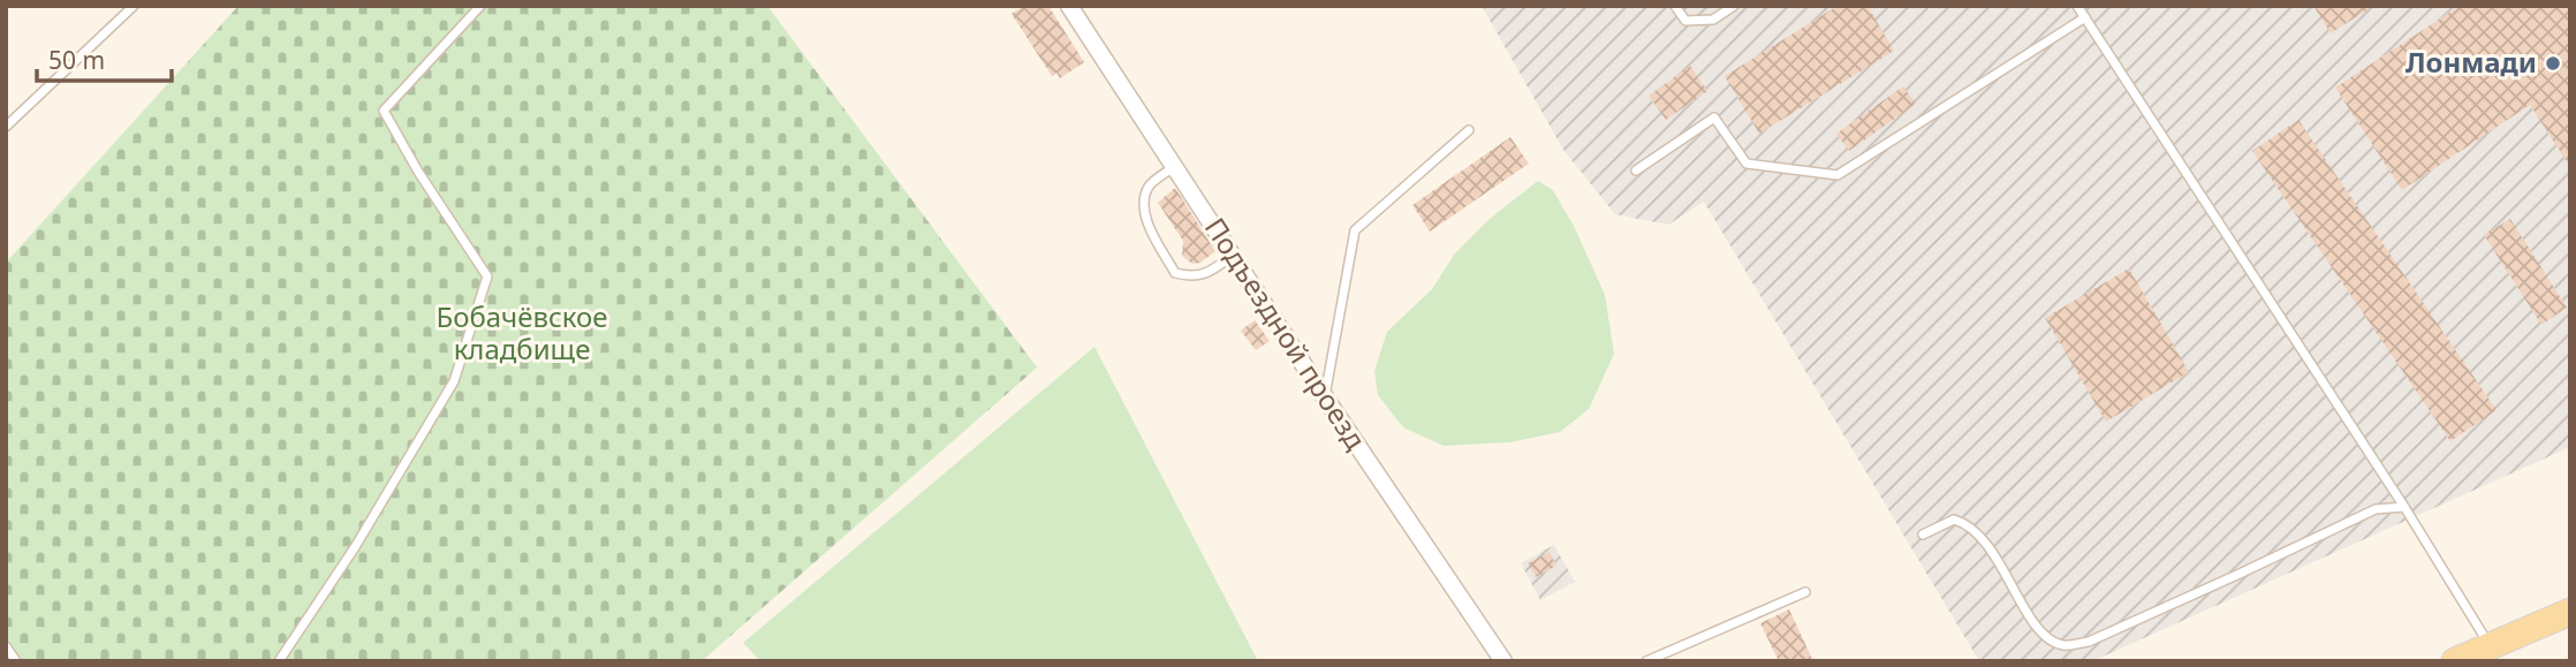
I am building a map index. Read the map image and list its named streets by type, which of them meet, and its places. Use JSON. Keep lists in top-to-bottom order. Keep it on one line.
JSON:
{"streets":{"street":["Подъездной проезд"]},"parks":["Бобачёвское кладбище"],"places":["Лонмади"],"scale_bar":"50 m"}
